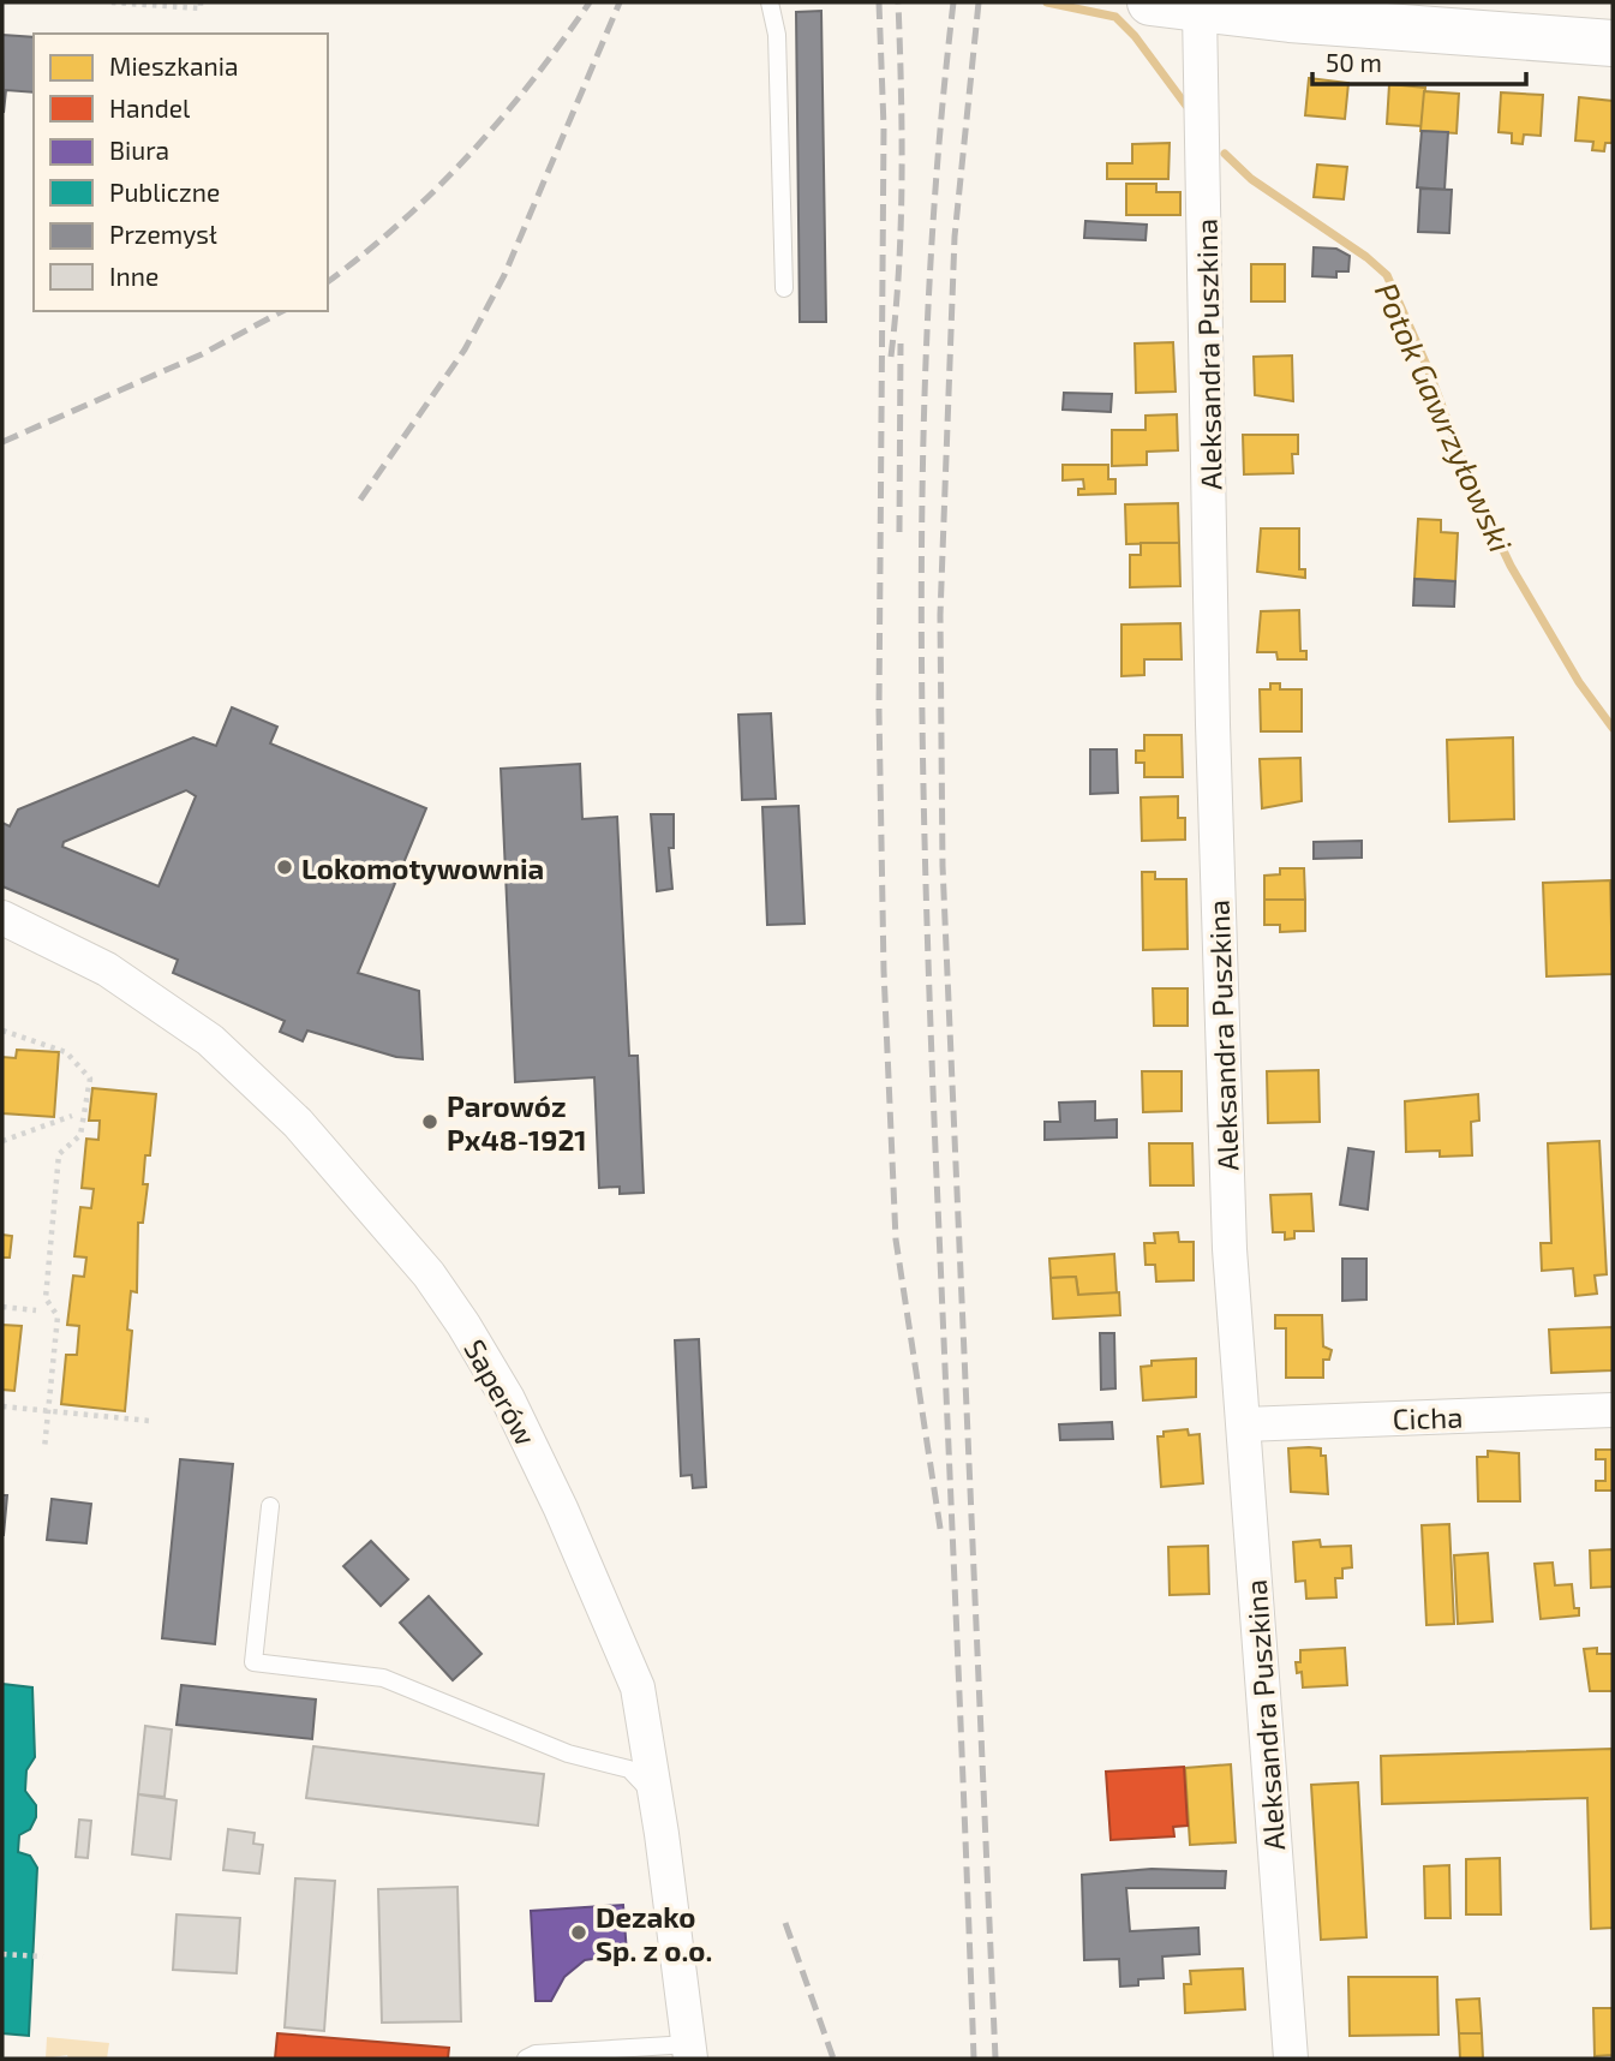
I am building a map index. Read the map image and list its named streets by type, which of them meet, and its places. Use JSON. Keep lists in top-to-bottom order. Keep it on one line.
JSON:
{"streets":{"street":["Aleksandra Puszkina","Saperów","Cicha"]},"crossings":[["Aleksandra Puszkina","Cicha"]],"water":["Potok Gawrzyłowski"],"places":["Lokomotywownia","Parowóz Px48-1921","Dezako Sp. z o.o."],"legend":["Mieszkania","Handel","Biura","Publiczne","Przemysł","Inne"],"scale_bar":"50 m"}
